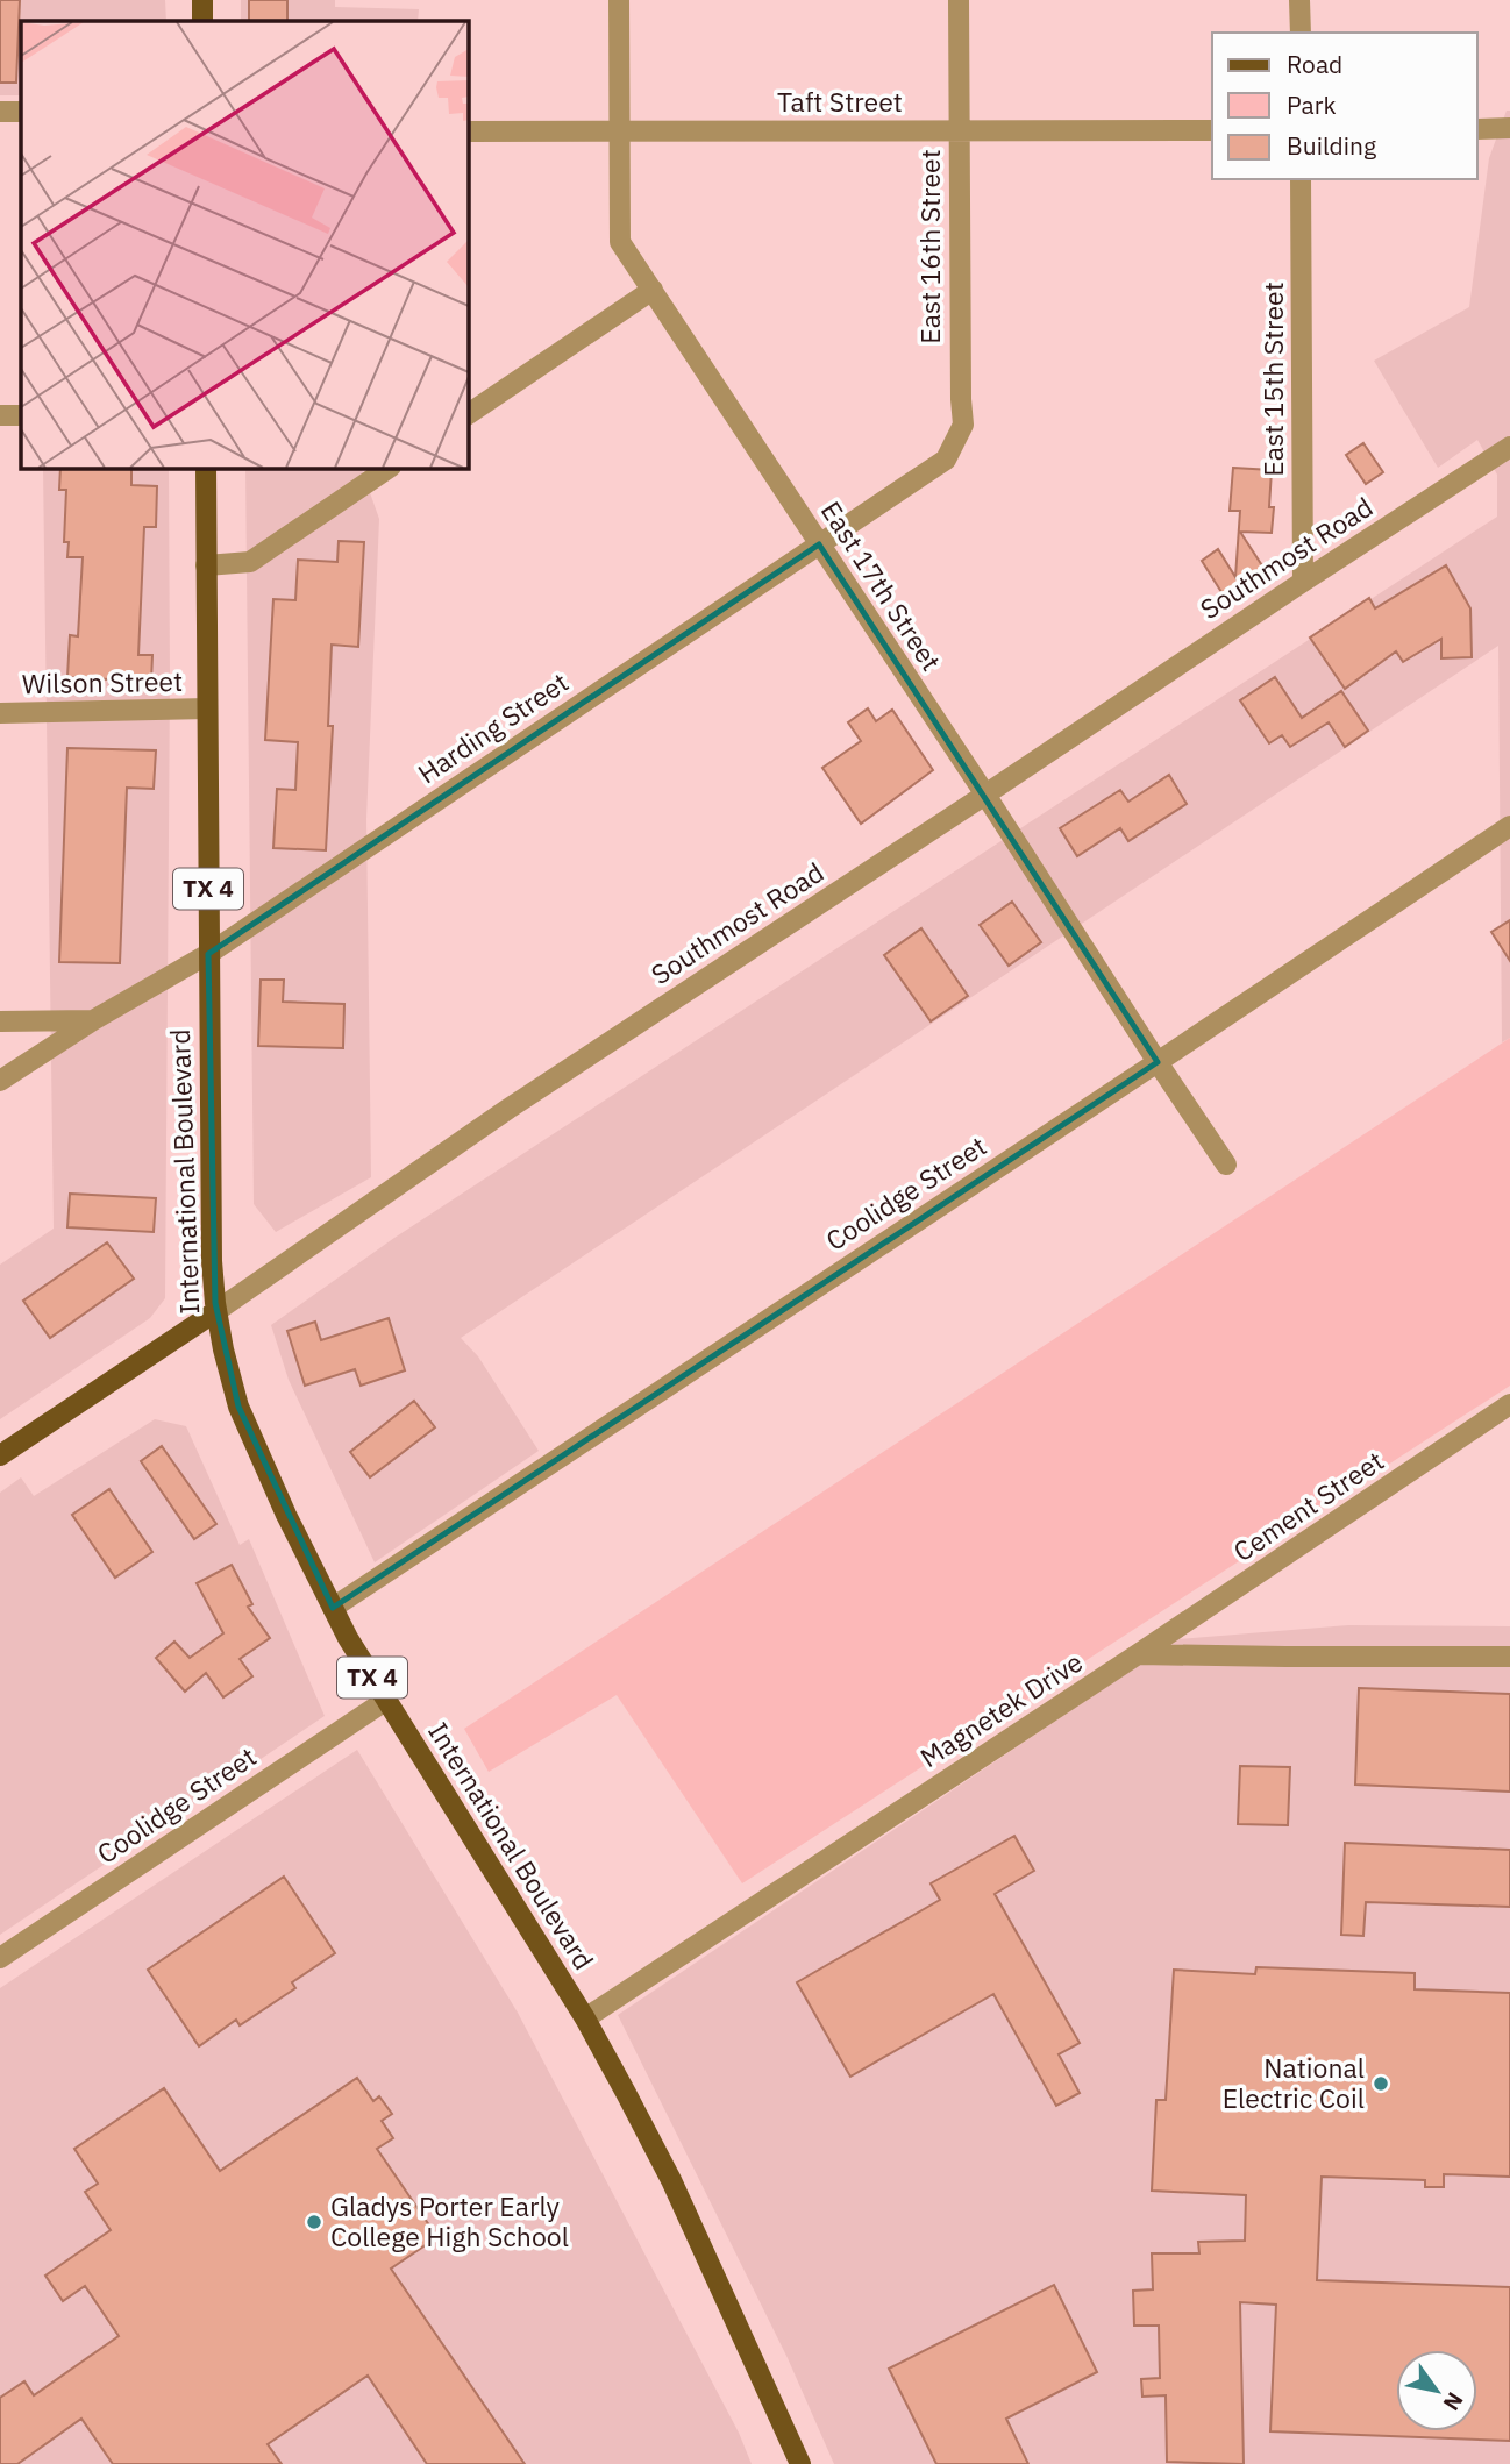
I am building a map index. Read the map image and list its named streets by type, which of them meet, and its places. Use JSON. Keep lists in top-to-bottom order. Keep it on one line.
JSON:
{"streets":{"main road":["Southmost Road","TX 4","International Boulevard"],"street":["Taft Street","East 16th Street","East 15th Street","East 17th Street","Wilson Street","Harding Street","Coolidge Street","Cement Street","Magnetek Drive"]},"crossings":[["Taft Street","East 16th Street"],["Taft Street","East 17th Street"],["East 16th Street","Harding Street"],["East 15th Street","Southmost Road"],["Southmost Road","East 17th Street"],["Southmost Road","International Boulevard"],["East 17th Street","Harding Street"],["East 17th Street","Coolidge Street"],["Wilson Street","International Boulevard"],["Harding Street","International Boulevard"],["International Boulevard","Coolidge Street"],["International Boulevard","Magnetek Drive"],["Cement Street","Magnetek Drive"]],"places":["National Electric Coil","Gladys Porter Early College High School"],"legend":["Road","Park","Building"],"north":"bottom right"}
